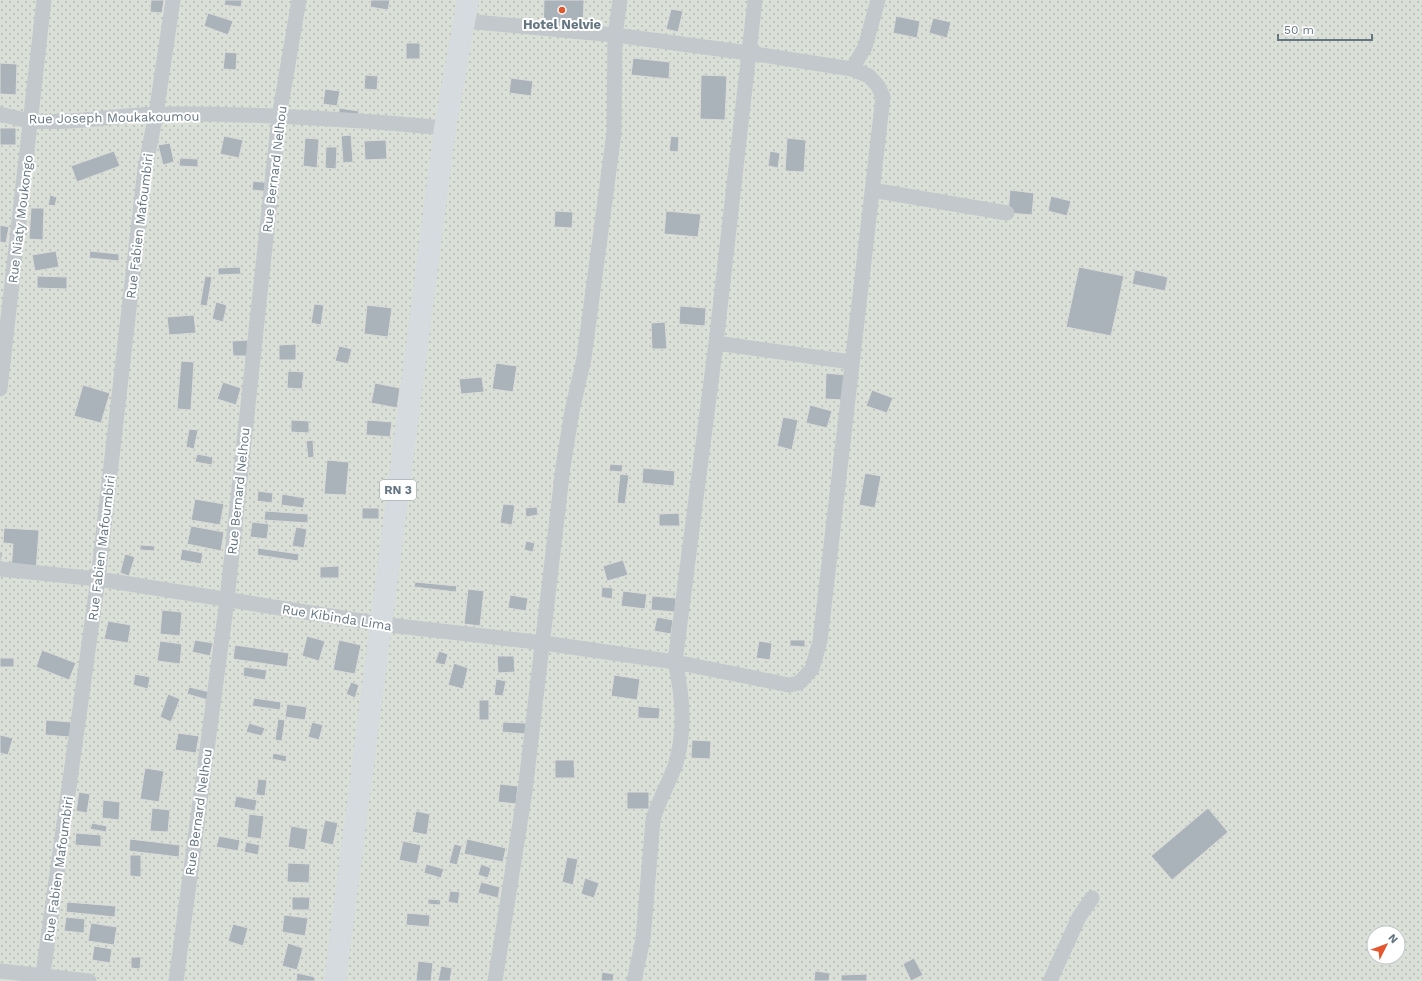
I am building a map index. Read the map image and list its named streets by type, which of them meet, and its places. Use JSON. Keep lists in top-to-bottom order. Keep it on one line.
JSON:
{"streets":{"highway":["RN 3"],"street":["Rue Joseph Moukakoumou","Rue Bernard Nelhou","Rue Niaty Moukongo","Rue Fabien Mafoumbiri","Rue Kibinda Lima"]},"crossings":[["Rue Joseph Moukakoumou","Rue Bernard Nelhou"],["Rue Joseph Moukakoumou","Rue Niaty Moukongo"],["Rue Joseph Moukakoumou","Rue Fabien Mafoumbiri"],["Rue Joseph Moukakoumou","RN 3"],["Rue Bernard Nelhou","Rue Kibinda Lima"],["Rue Fabien Mafoumbiri","Rue Kibinda Lima"],["RN 3","Rue Kibinda Lima"]],"places":["Hotel Nelvie"],"scale_bar":"50 m","north":"top right"}
